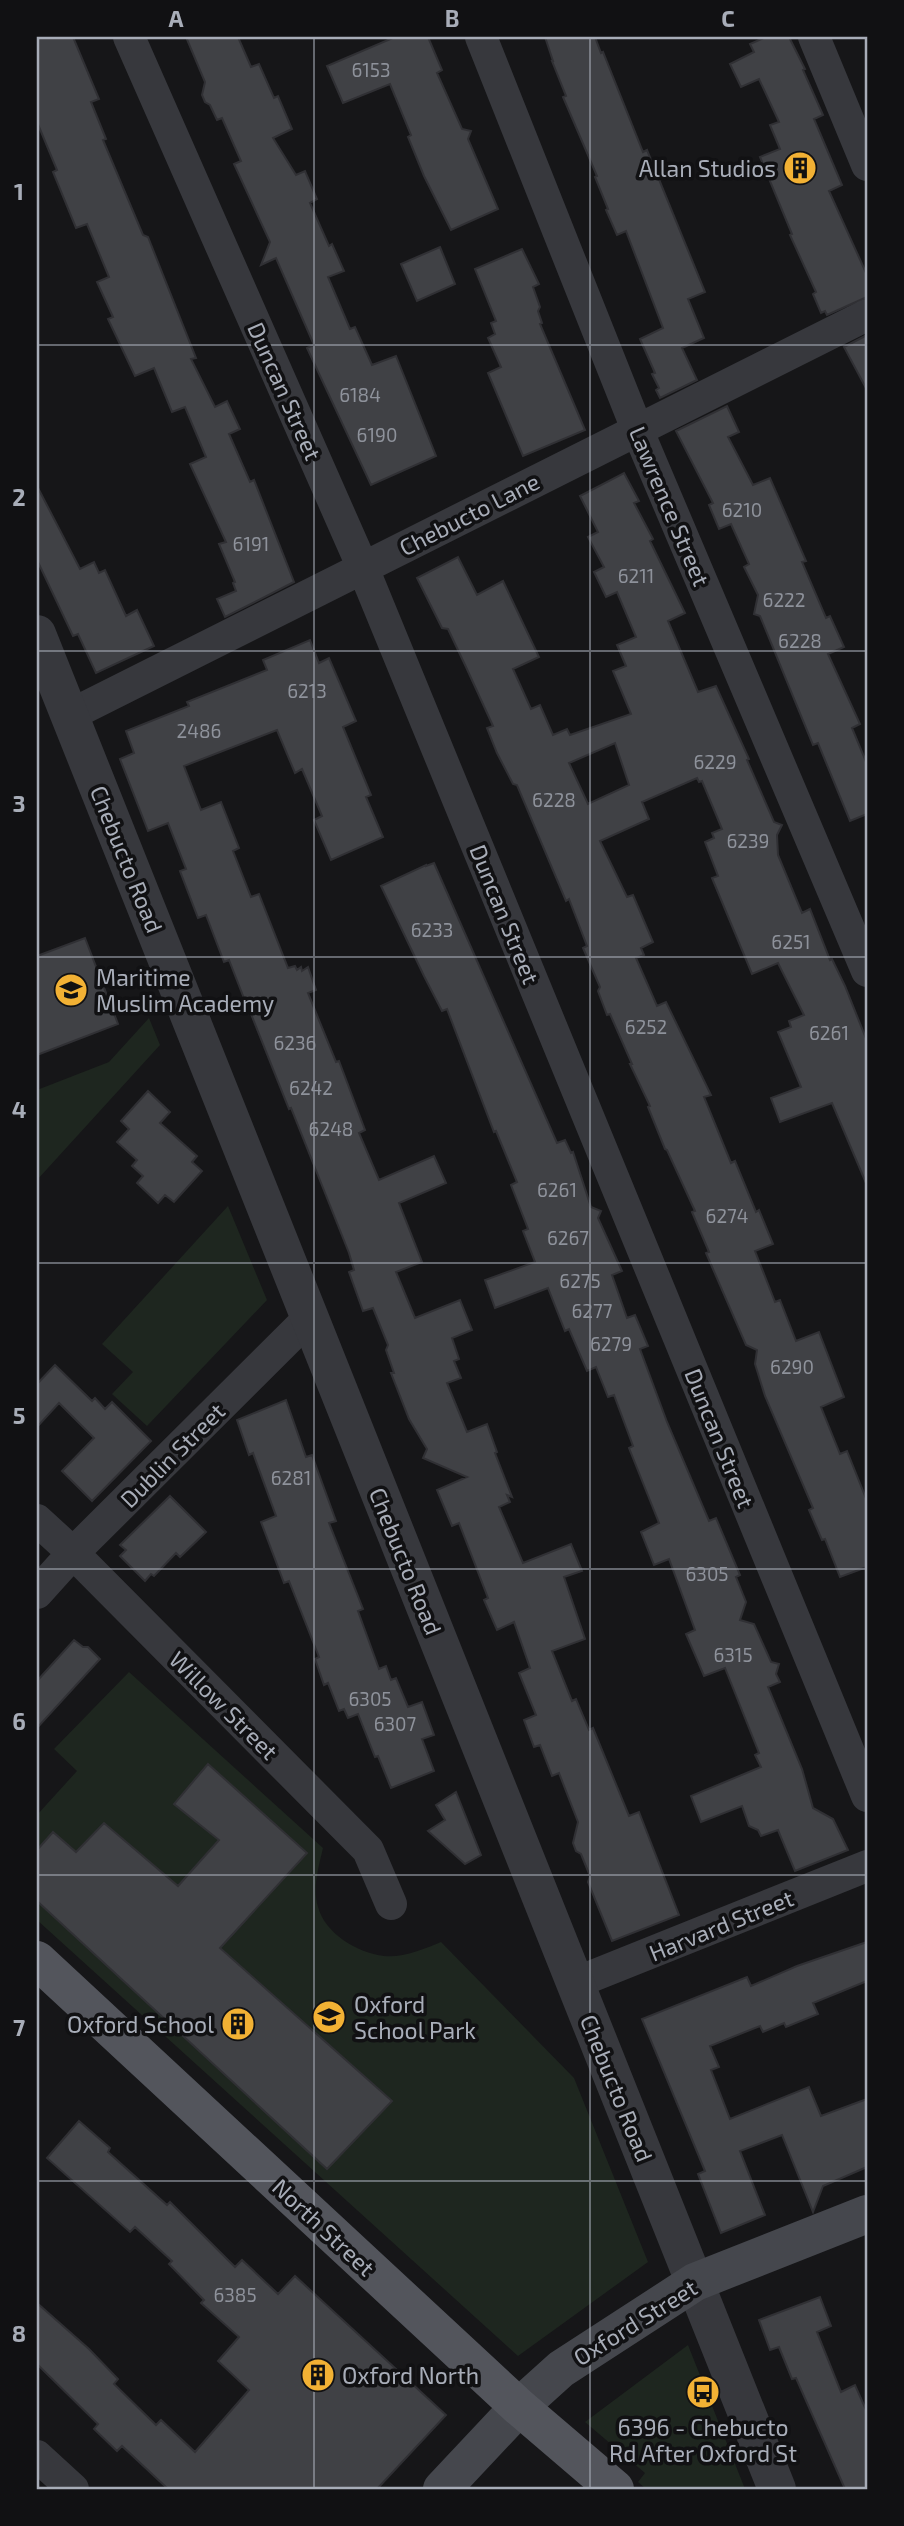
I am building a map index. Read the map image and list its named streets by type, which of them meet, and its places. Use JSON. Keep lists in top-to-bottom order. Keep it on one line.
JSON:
{"streets":{"main road":["North Street","Oxford Street"],"street":["Duncan Street","Lawrence Street","Chebucto Lane","Chebucto Road","Dublin Street","Willow Street","Harvard Street"]},"crossings":[["Duncan Street","Chebucto Lane"],["Lawrence Street","Chebucto Lane"],["Chebucto Lane","Chebucto Road"],["Chebucto Road","Dublin Street"],["Chebucto Road","Harvard Street"],["Chebucto Road","Oxford Street"],["Dublin Street","Willow Street"],["North Street","Oxford Street"]],"places":{"building":["Allan Studios","Oxford School","Oxford North"],"school or university":["Maritime Muslim Academy","Oxford School Park"],"bus stop":["6396 - Chebucto Rd After Oxford St"]},"house_numbers":["6153","6184","6190","6210","6191","6211","6222","6228","6213","2486","6229","6228","6239","6233","6251","6252","6261","6236","6242","6248","6261","6274","6267","6275","6277","6279","6290","6281","6305","6315","6305","6307","6385"],"grid":{"columns":["A","B","C"],"rows":["1","2","3","4","5","6","7","8"]}}
